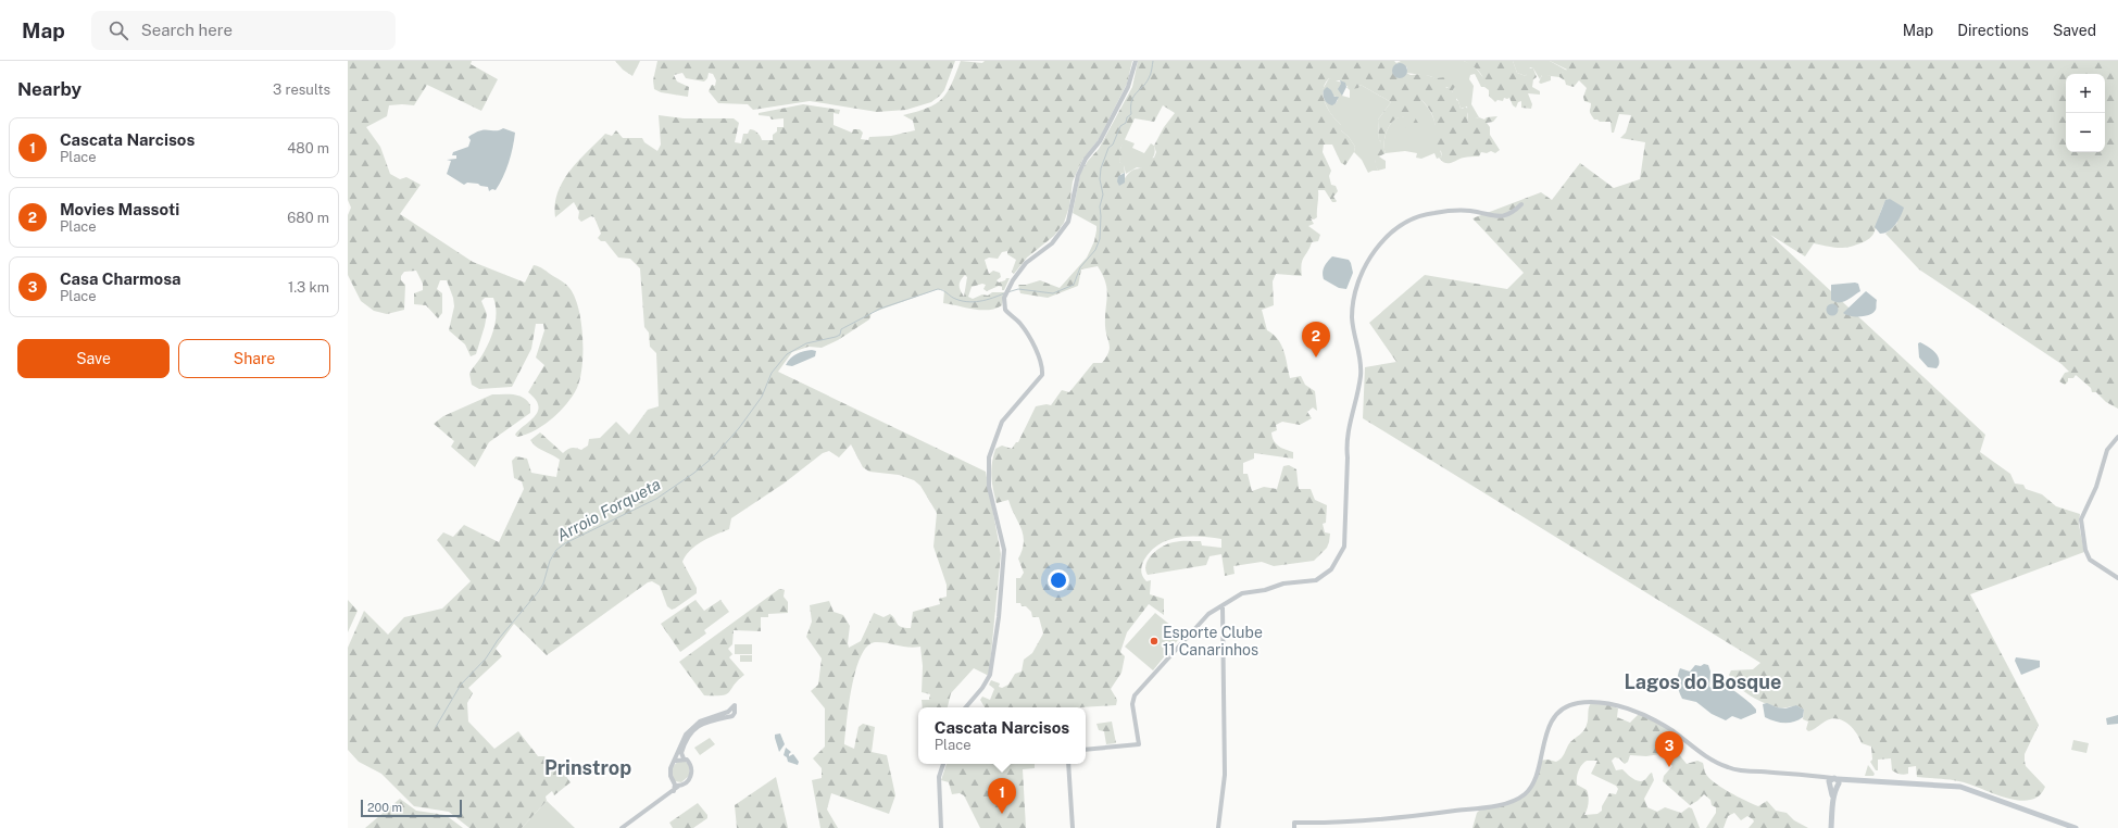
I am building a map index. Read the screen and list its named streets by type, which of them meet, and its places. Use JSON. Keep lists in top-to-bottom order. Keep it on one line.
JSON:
{"districts":["Lagos do Bosque","Prinstrop"],"water":["Arroio Forqueta"],"places":["Esporte Clube 11 Canarinhos"],"scale_bar":"200 m","page":{"header":"Map","search":"Search here","nav":["Map","Directions","Saved"],"heading":["Nearby","3 results"],"map_buttons":["+","−"],"list":[{"mark":"1","name":"Cascata Narcisos","note":"Place","value":"480 m"},{"mark":"2","name":"Movies Massoti","note":"Place","value":"680 m"},{"mark":"3","name":"Casa Charmosa","note":"Place","value":"1.3 km"}],"pins":["2","3","1"],"buttons":["Save","Share"],"popup":["Cascata Narcisos","Place"],"scale":"200 m"}}
